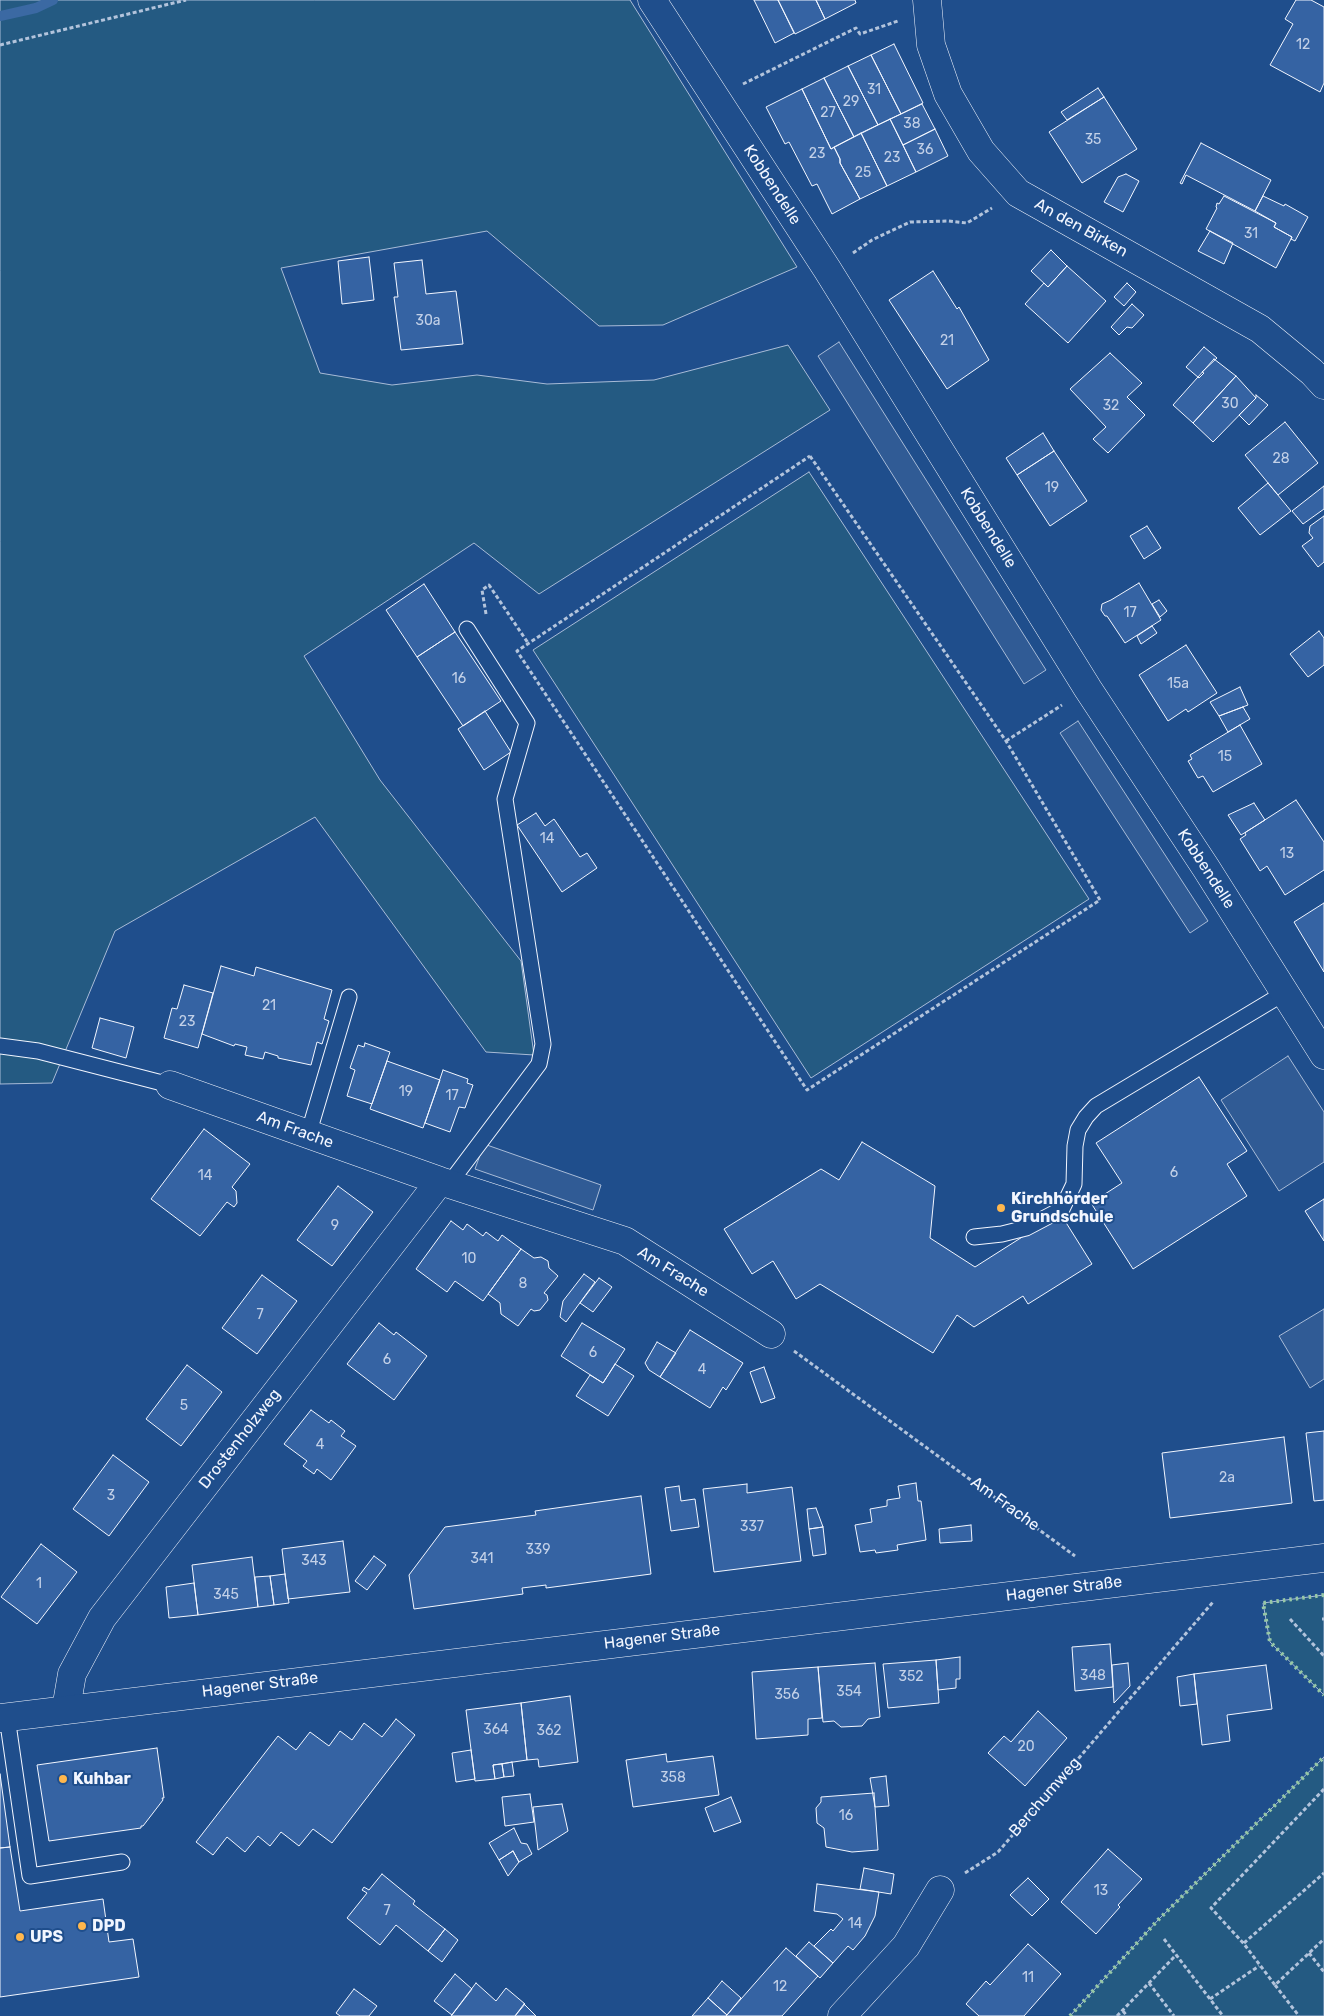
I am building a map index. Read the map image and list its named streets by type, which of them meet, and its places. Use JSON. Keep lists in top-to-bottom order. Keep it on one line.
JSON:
{"streets":{"street":["Kobbendelle","An den Birken","Am Frache","Drostenholzweg","Hagener Straße"],"path":["Berchumweg"]},"crossings":[["Am Frache","Drostenholzweg"],["Am Frache","Hagener Straße"],["Drostenholzweg","Hagener Straße"],["Hagener Straße","Berchumweg"]],"places":["Kirchhörder Grundschule","Kuhbar","DPD","UPS"],"house_numbers":["12","31","29","27","38","35","36","23","23","25","31","30a","21","30","32","28","19","17","16","15a","15","14","13","21","23","19","17","6","14","9","10","8","7","6","6","4","5","4","2a","3","337","339","341","343","1","345","348","352","354","356","364","362","20","358","16","13","7","14","11","12"]}
